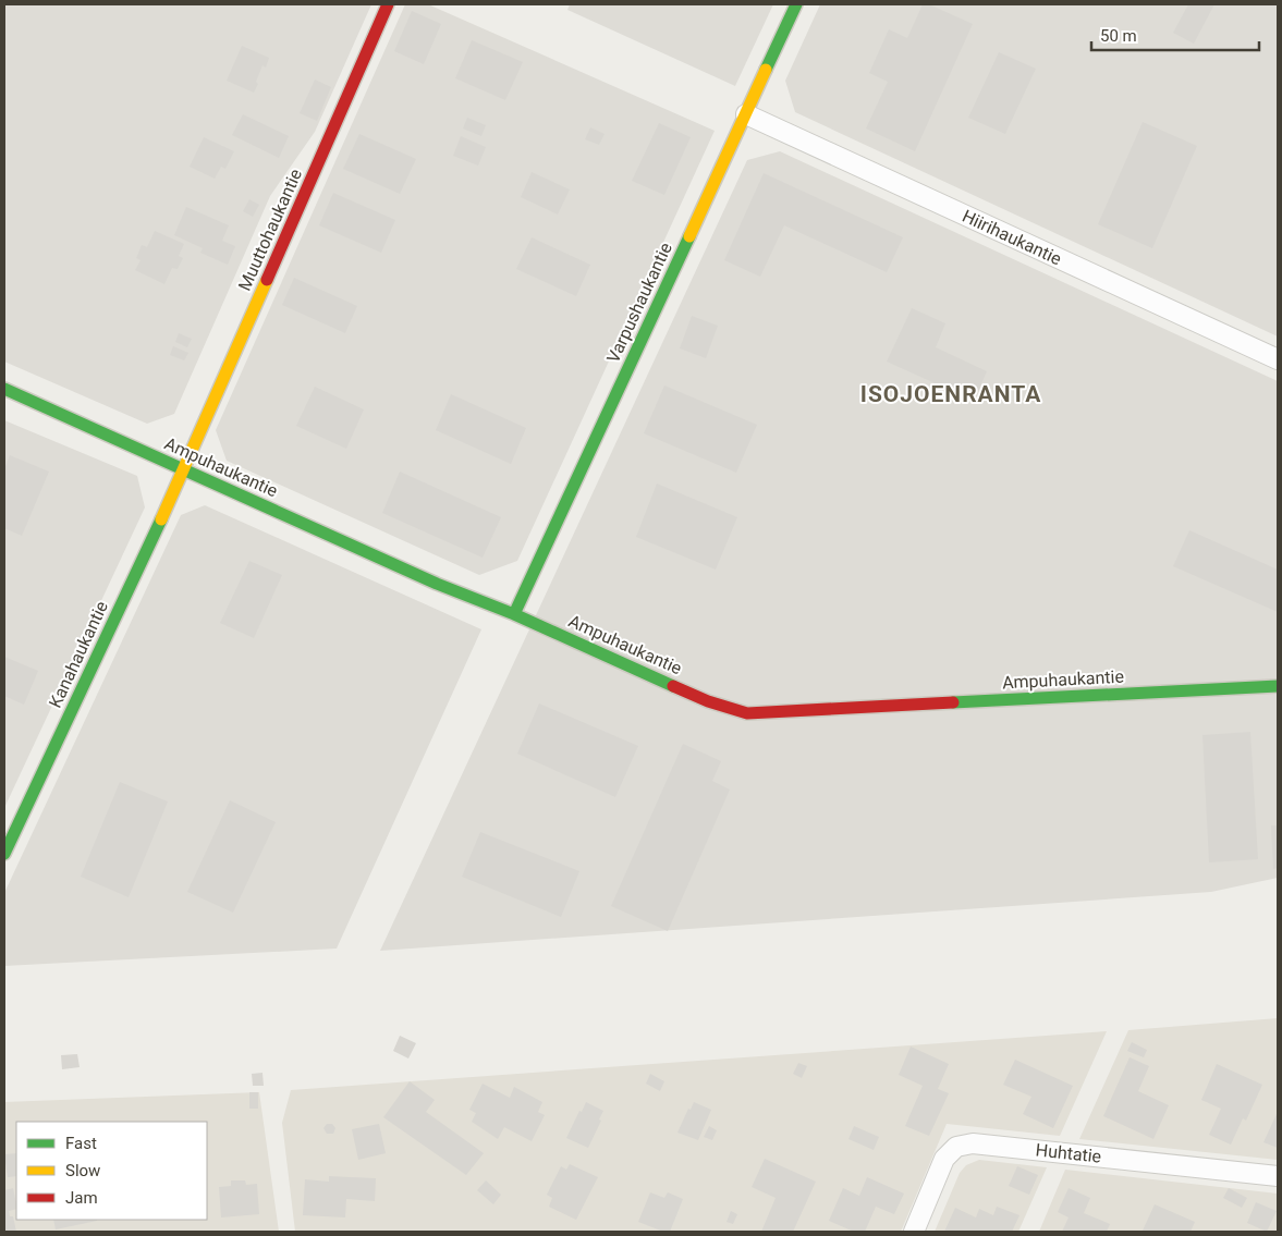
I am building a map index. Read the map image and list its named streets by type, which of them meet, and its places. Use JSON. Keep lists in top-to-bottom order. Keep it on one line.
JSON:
{"streets":{"street":["Muuttohaukantie","Hiirihaukantie","Varpushaukantie","Ampuhaukantie","Kanahaukantie","Huhtatie"]},"crossings":[["Muuttohaukantie","Ampuhaukantie"],["Muuttohaukantie","Kanahaukantie"],["Hiirihaukantie","Varpushaukantie"],["Varpushaukantie","Ampuhaukantie"],["Ampuhaukantie","Kanahaukantie"]],"districts":["ISOJOENRANTA"],"legend":["Fast","Slow","Jam"],"scale_bar":"50 m"}
